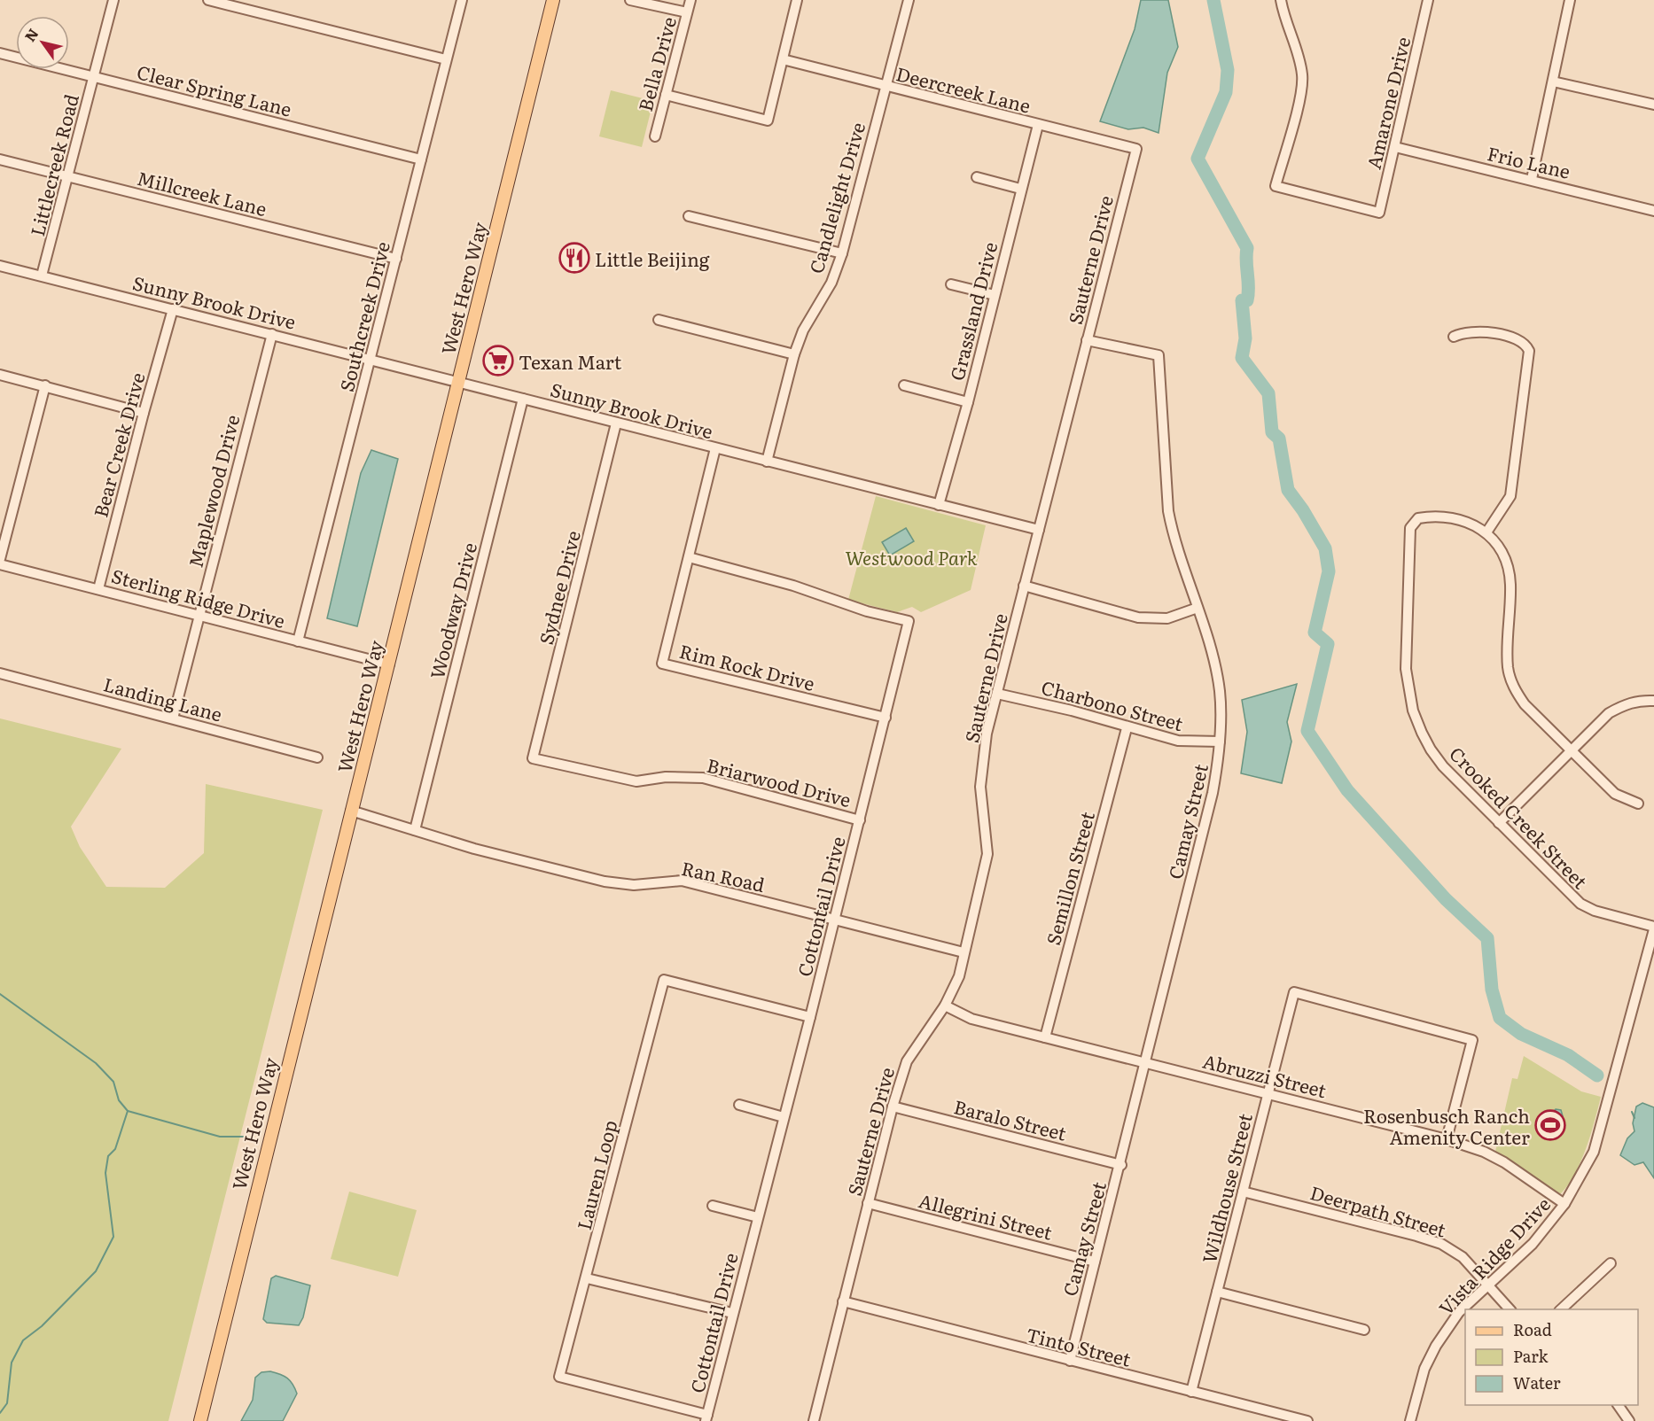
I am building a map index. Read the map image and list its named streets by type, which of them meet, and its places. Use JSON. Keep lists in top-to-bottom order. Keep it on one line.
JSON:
{"streets":{"main road":["West Hero Way"],"street":["Bella Drive","Deercreek Lane","Clear Spring Lane","Amarone Drive","Frio Lane","Littlecreek Road","Millcreek Lane","Candlelight Drive","Sauterne Drive","Sunny Brook Drive","Grassland Drive","Southcreek Drive","Bear Creek Drive","Maplewood Drive","Sydnee Drive","Sterling Ridge Drive","Woodway Drive","Rim Rock Drive","Landing Lane","Charbono Street","Briarwood Drive","Crooked Creek Street","Camay Street","Ran Road","Semillon Street","Cottontail Drive","Abruzzi Street","Baralo Street","Lauren Loop","Wildhouse Street","Deerpath Street","Allegrini Street","Vista Ridge Drive","Tinto Street"]},"crossings":[["Deercreek Lane","Candlelight Drive"],["Deercreek Lane","Sauterne Drive"],["Deercreek Lane","Grassland Drive"],["Clear Spring Lane","Littlecreek Road"],["Clear Spring Lane","Southcreek Drive"],["Amarone Drive","Frio Lane"],["Littlecreek Road","Millcreek Lane"],["Littlecreek Road","Sunny Brook Drive"],["Millcreek Lane","Southcreek Drive"],["Candlelight Drive","Sunny Brook Drive"],["Sauterne Drive","Sunny Brook Drive"],["Sauterne Drive","Charbono Street"],["Sauterne Drive","Camay Street"],["Sauterne Drive","Ran Road"],["Sauterne Drive","Abruzzi Street"],["Sauterne Drive","Baralo Street"],["Sauterne Drive","Allegrini Street"],["Sauterne Drive","Tinto Street"],["West Hero Way","Sunny Brook Drive"],["West Hero Way","Sterling Ridge Drive"],["West Hero Way","Ran Road"],["Sunny Brook Drive","Grassland Drive"],["Sunny Brook Drive","Southcreek Drive"],["Sunny Brook Drive","Bear Creek Drive"],["Sunny Brook Drive","Maplewood Drive"],["Sunny Brook Drive","Sydnee Drive"],["Sunny Brook Drive","Woodway Drive"],["Sunny Brook Drive","Rim Rock Drive"],["Southcreek Drive","Sterling Ridge Drive"],["Bear Creek Drive","Sterling Ridge Drive"],["Maplewood Drive","Sterling Ridge Drive"],["Maplewood Drive","Landing Lane"],["Sydnee Drive","Briarwood Drive"],["Woodway Drive","Ran Road"],["Rim Rock Drive","Cottontail Drive"],["Charbono Street","Camay Street"],["Charbono Street","Semillon Street"],["Briarwood Drive","Cottontail Drive"],["Crooked Creek Street","Vista Ridge Drive"],["Camay Street","Abruzzi Street"],["Camay Street","Baralo Street"],["Camay Street","Allegrini Street"],["Camay Street","Tinto Street"],["Ran Road","Cottontail Drive"],["Semillon Street","Abruzzi Street"],["Cottontail Drive","Lauren Loop"],["Abruzzi Street","Wildhouse Street"],["Abruzzi Street","Vista Ridge Drive"],["Wildhouse Street","Deerpath Street"],["Wildhouse Street","Tinto Street"],["Deerpath Street","Vista Ridge Drive"]],"parks":["Westwood Park"],"places":{"restaurant":["Little Beijing"],"supermarket":["Texan Mart"],"sports":["Rosenbusch Ranch Amenity Center"]},"legend":["Road","Park","Water"],"north":"top left"}
